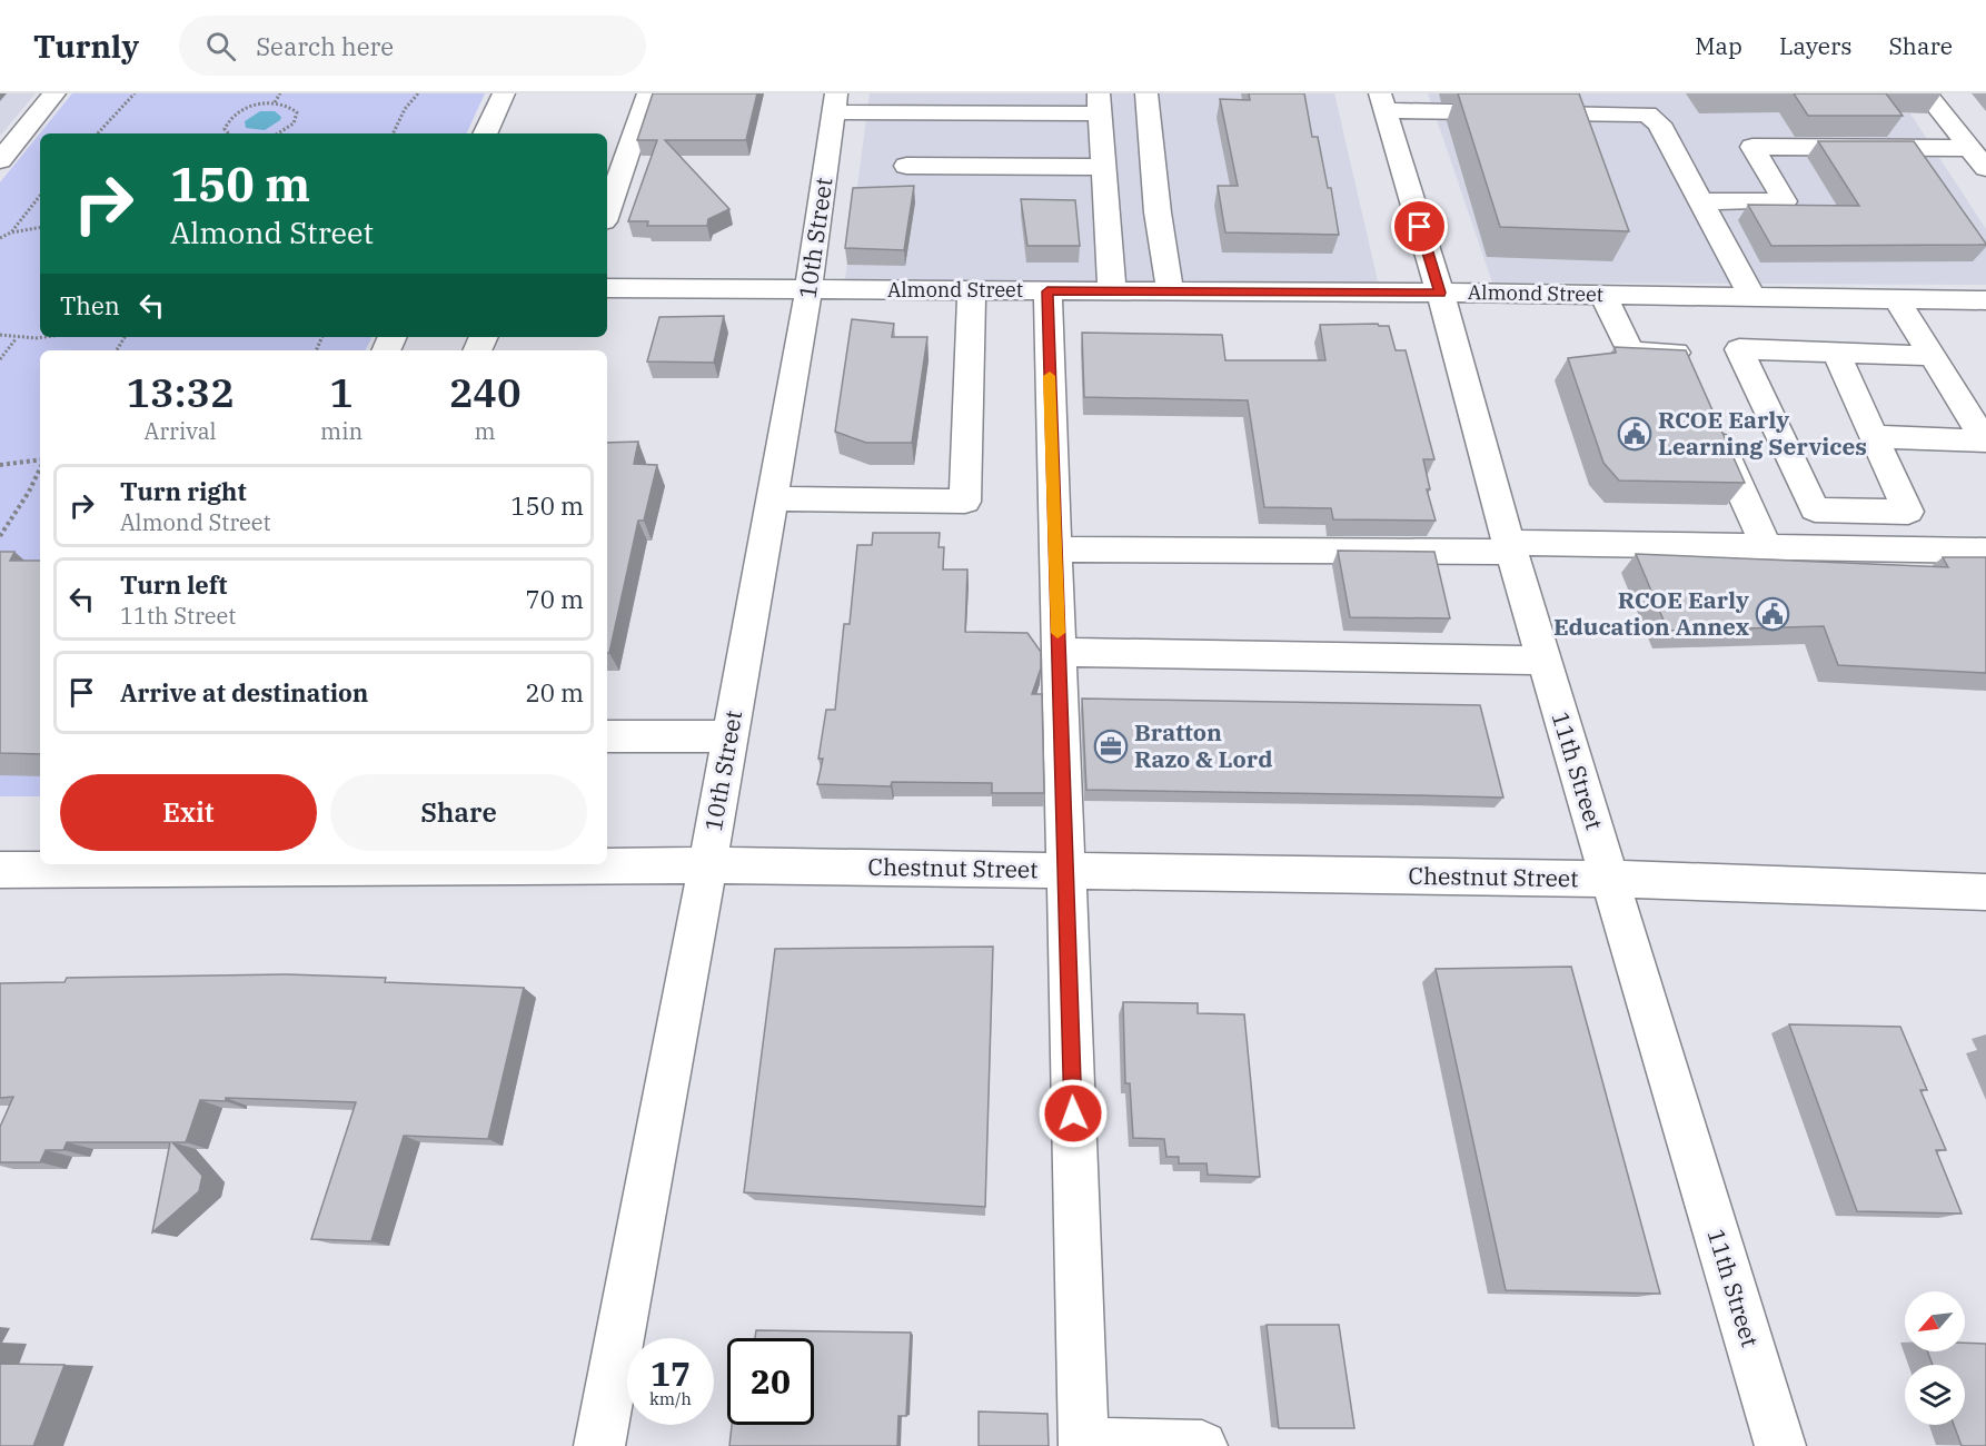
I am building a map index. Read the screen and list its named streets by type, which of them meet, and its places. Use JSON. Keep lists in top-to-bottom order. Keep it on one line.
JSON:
{"streets":{"street":["10th Street","Almond Street","11th Street","Chestnut Street"]},"crossings":[["10th Street","Almond Street"],["10th Street","Chestnut Street"],["Almond Street","11th Street"],["11th Street","Chestnut Street"]],"places":{"public building":["RCOE Early Learning Services","RCOE Early Education Annex"],"office":["Bratton Razo & Lord"]},"north":"bottom left","page":{"header":"Turnly","search":"Search here","nav":["Map","Layers","Share"],"turn":["150 m","Almond Street"],"then":"Then","eta":["13:32","Arrival","1","min","240","m"],"list":[{"name":"Turn right","note":"Almond Street","value":"150 m"},{"name":"Turn left","note":"11th Street","value":"70 m"},{"name":"Arrive at destination","value":"20 m"}],"buttons":["Exit","Share"],"speed":"17 km/h","limit":"20"}}
